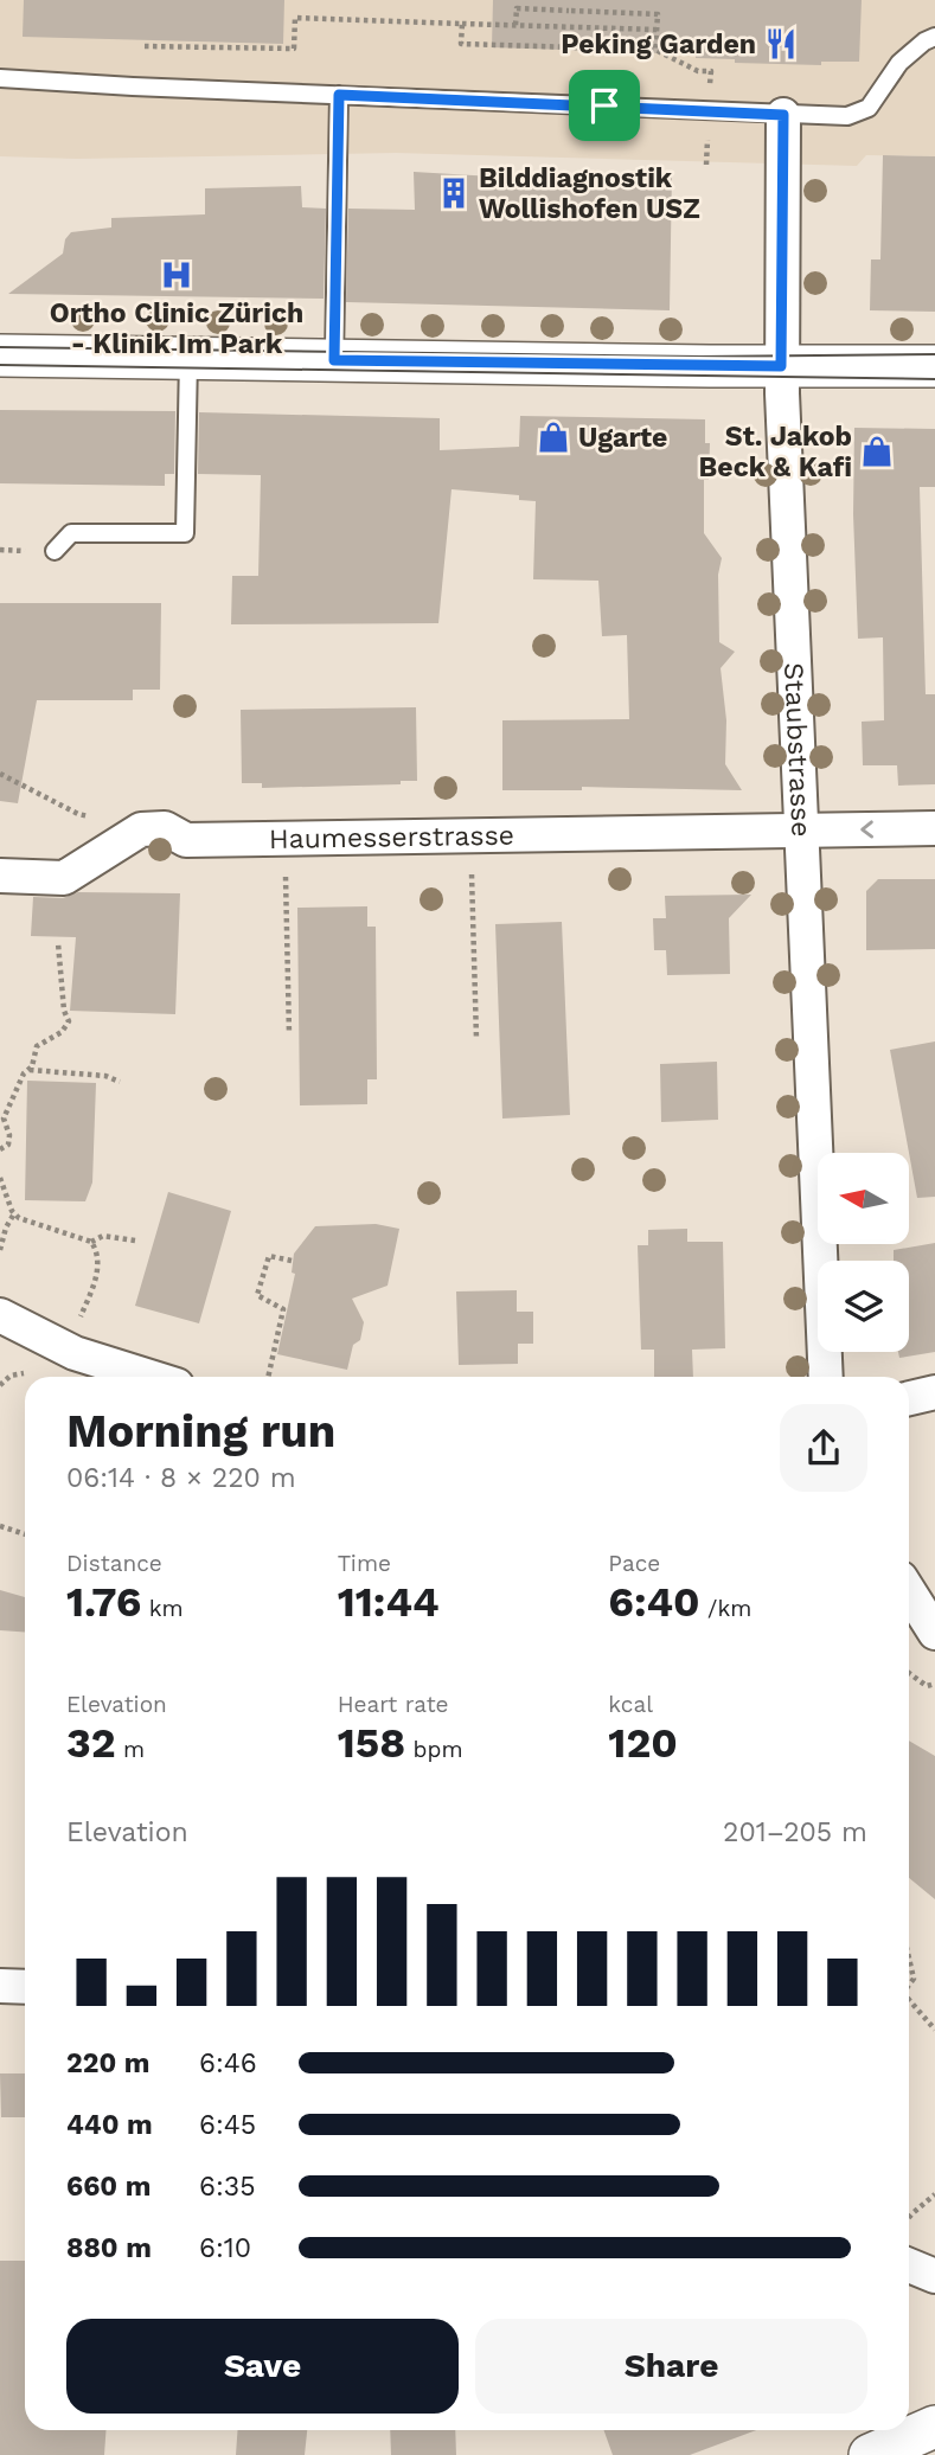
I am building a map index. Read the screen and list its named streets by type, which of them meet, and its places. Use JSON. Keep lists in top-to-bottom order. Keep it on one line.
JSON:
{"streets":{"street":["Staubstrasse","Haumesserstrasse"]},"crossings":[["Staubstrasse","Haumesserstrasse"]],"places":{"restaurant":["Peking Garden"],"building":["Bilddiagnostik Wollishofen USZ"],"hospital":["Ortho Clinic Zürich - Klinik Im Park"],"shop":["Ugarte","St. Jakob Beck & Kafi"]},"north":"left","page":{"heading":["Morning run","06:14 · 8 × 220 m"],"stats":[["Distance","1.76 km"],["Time","11:44"],["Pace","6:40 /km"],["Elevation","32 m"],["Heart rate","158 bpm"],["kcal","120"]],"chart":["Elevation","201–205 m"],"list":[{"name":"220 m","note":"6:46"},{"name":"440 m","note":"6:45"},{"name":"660 m","note":"6:35"},{"name":"880 m","note":"6:10"}],"buttons":["Save","Share"]}}
